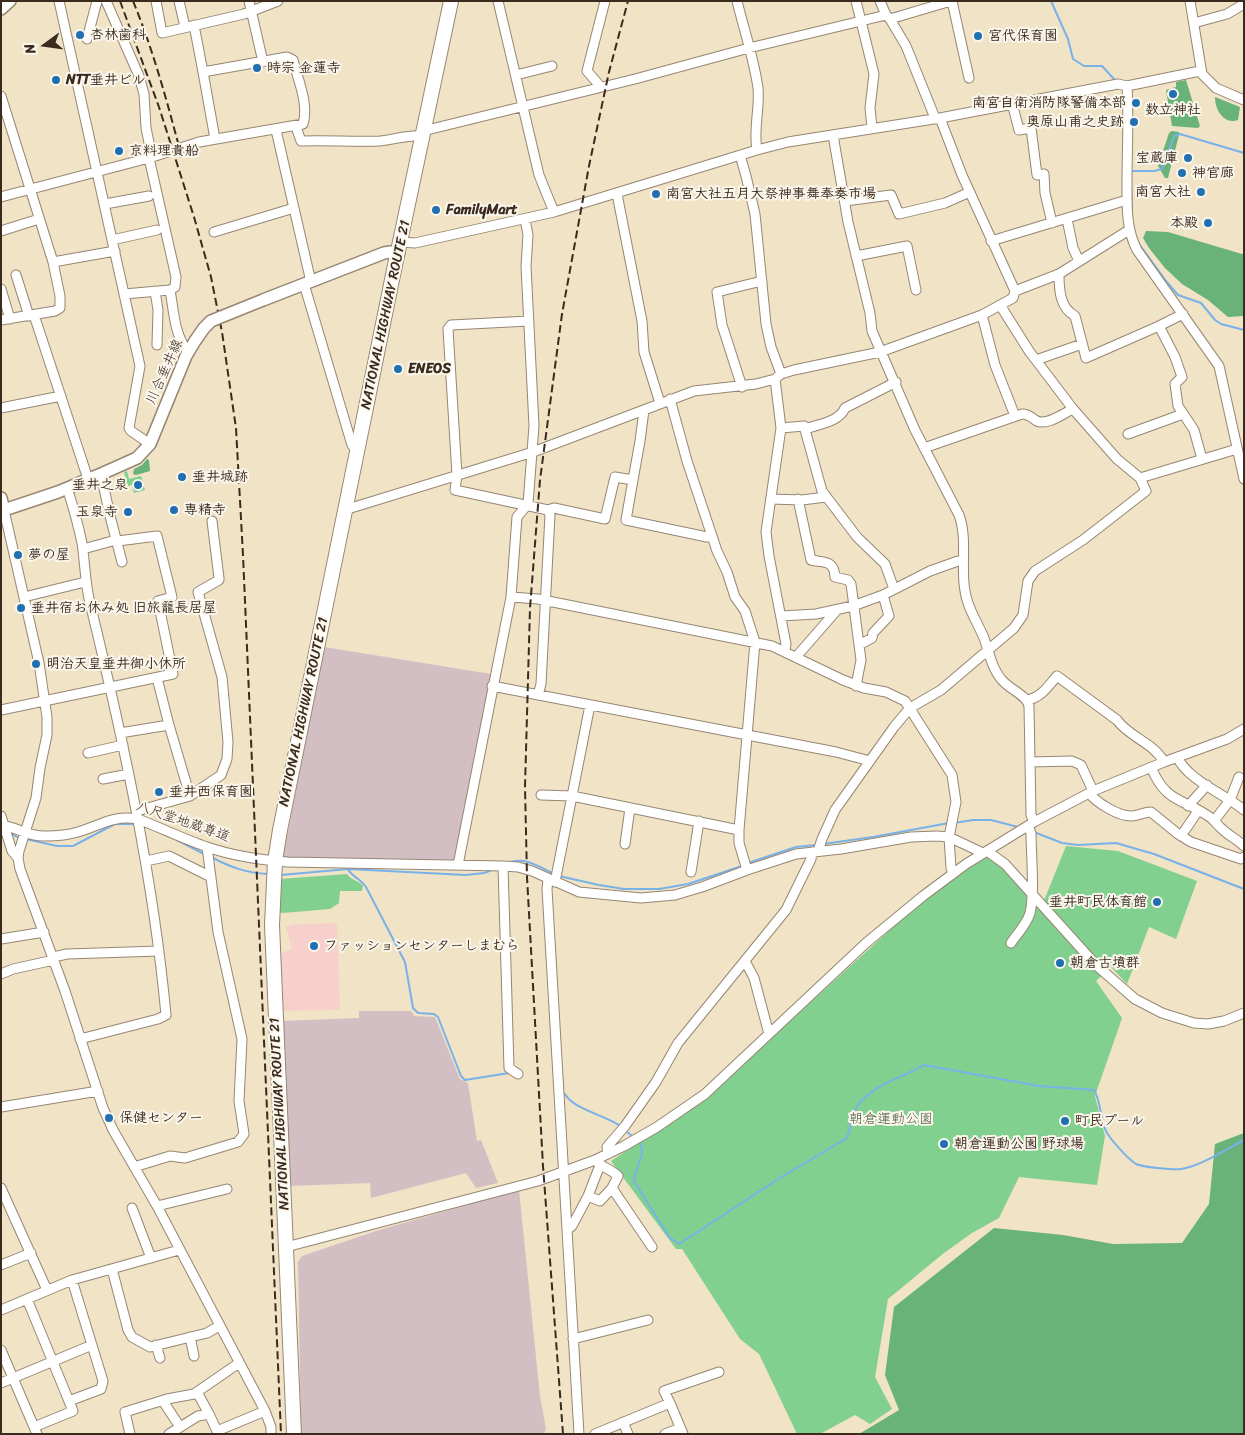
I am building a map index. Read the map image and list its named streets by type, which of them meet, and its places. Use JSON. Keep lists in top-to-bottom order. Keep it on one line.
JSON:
{"streets":{"highway":["NATIONAL HIGHWAY ROUTE 21"],"main road":["川合垂井線"],"street":["八尺堂地蔵尊道"]},"crossings":[["NATIONAL HIGHWAY ROUTE 21","川合垂井線"],["NATIONAL HIGHWAY ROUTE 21","八尺堂地蔵尊道"]],"parks":["朝倉運動公園"],"places":["杏林歯科","宮代保育園","時宗 金蓮寺","NTT垂井ビル","数立神社","南宮自衛消防隊警備本部","奥原山甫之史跡","京料理貴船","宝蔵庫","神官廊","南宮大社","南宮大社五月大祭神事舞奉奏市場","FamilyMart","本殿","ENEOS","垂井城跡","垂井之泉","専精寺","玉泉寺","夢の屋","垂井宿お休み処 旧旅籠長居屋","明治天皇垂井御小休所","垂井西保育園","垂井町民体育館","ファッションセンターしまむら","朝倉古墳群","保健センター","町民プール","朝倉運動公園 野球場"],"north":"left"}
